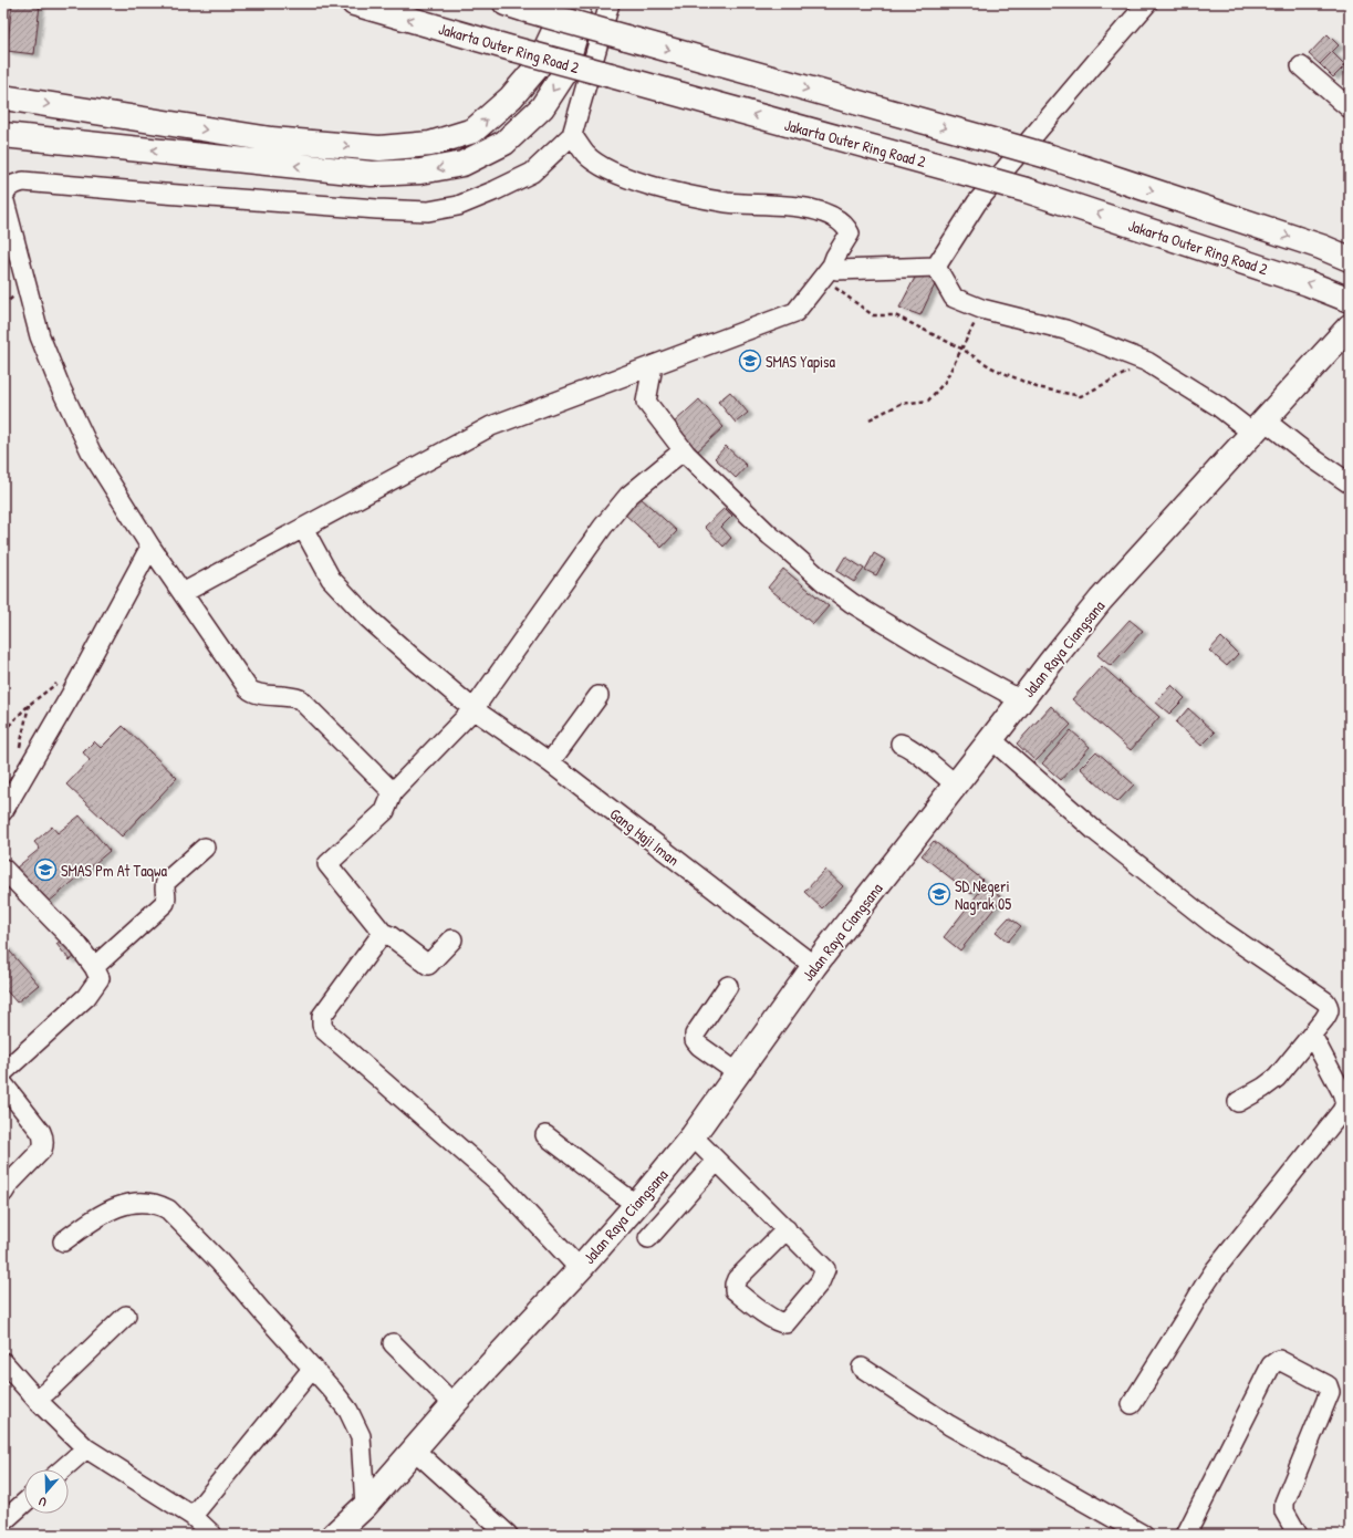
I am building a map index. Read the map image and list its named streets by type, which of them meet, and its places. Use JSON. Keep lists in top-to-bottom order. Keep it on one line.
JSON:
{"streets":{"main road":["Jakarta Outer Ring Road 2","Jalan Raya Ciangsana"],"street":["Gang Haji Iman"]},"crossings":[["Jalan Raya Ciangsana","Gang Haji Iman"]],"places":{"school or university":["SMAS Yapisa","SMAS Pm At Taqwa","SD Negeri Nagrak 05"]},"north":"bottom"}
